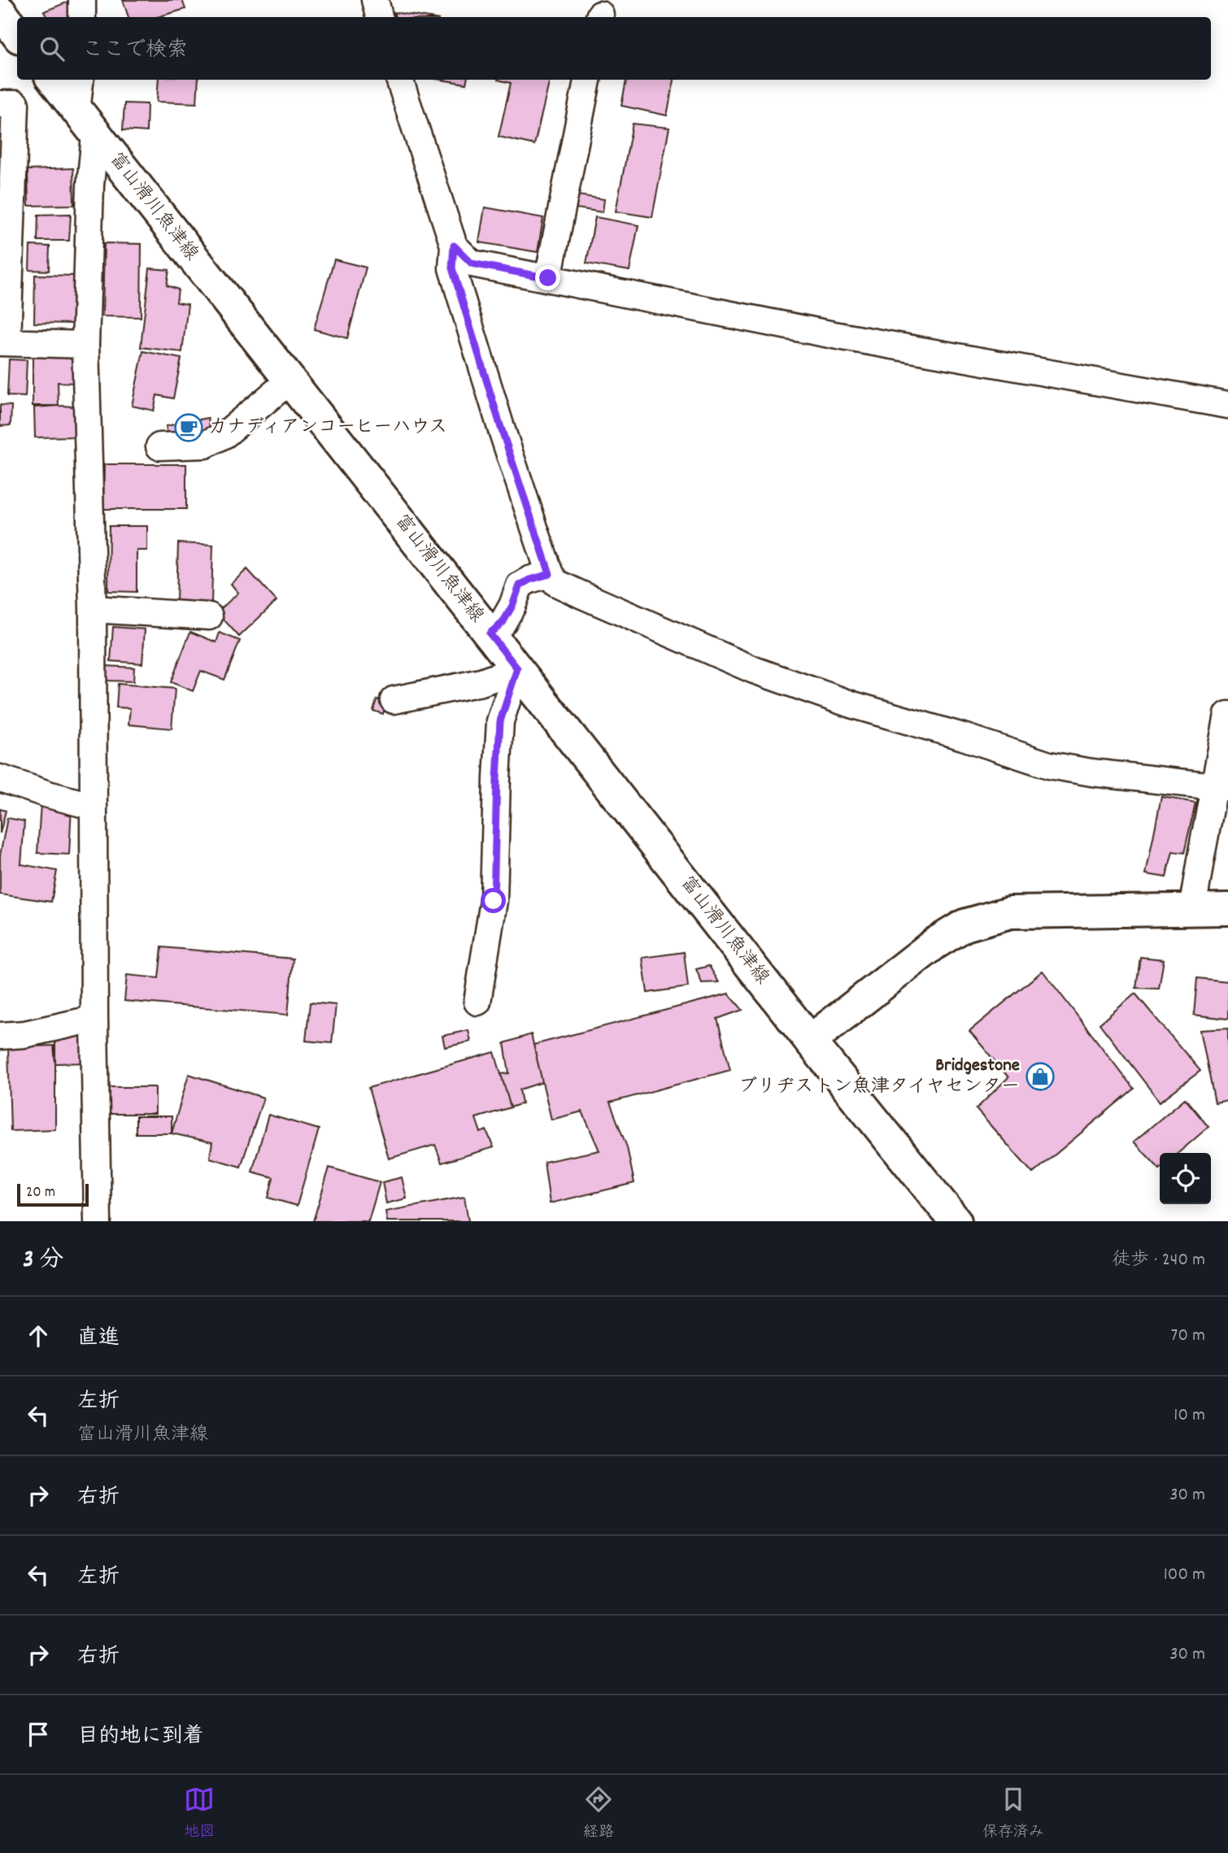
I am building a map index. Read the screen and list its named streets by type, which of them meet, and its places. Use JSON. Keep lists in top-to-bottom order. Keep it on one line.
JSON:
{"streets":{"main road":["富山滑川魚津線"]},"places":{"cafe":["カナディアンコーヒーハウス"],"shop":["Bridgestone ブリヂストン魚津タイヤセンター"]},"scale_bar":"20 m","page":{"search":"ここで検索","scale":"20 m","heading":["3 分","徒歩 · 240 m"],"list":[["直進","70 m"],["左折","富山滑川魚津線","10 m"],["右折","30 m"],["左折","100 m"],["右折","30 m"],"目的地に到着"],"nav":["地図","経路","保存済み"]}}
